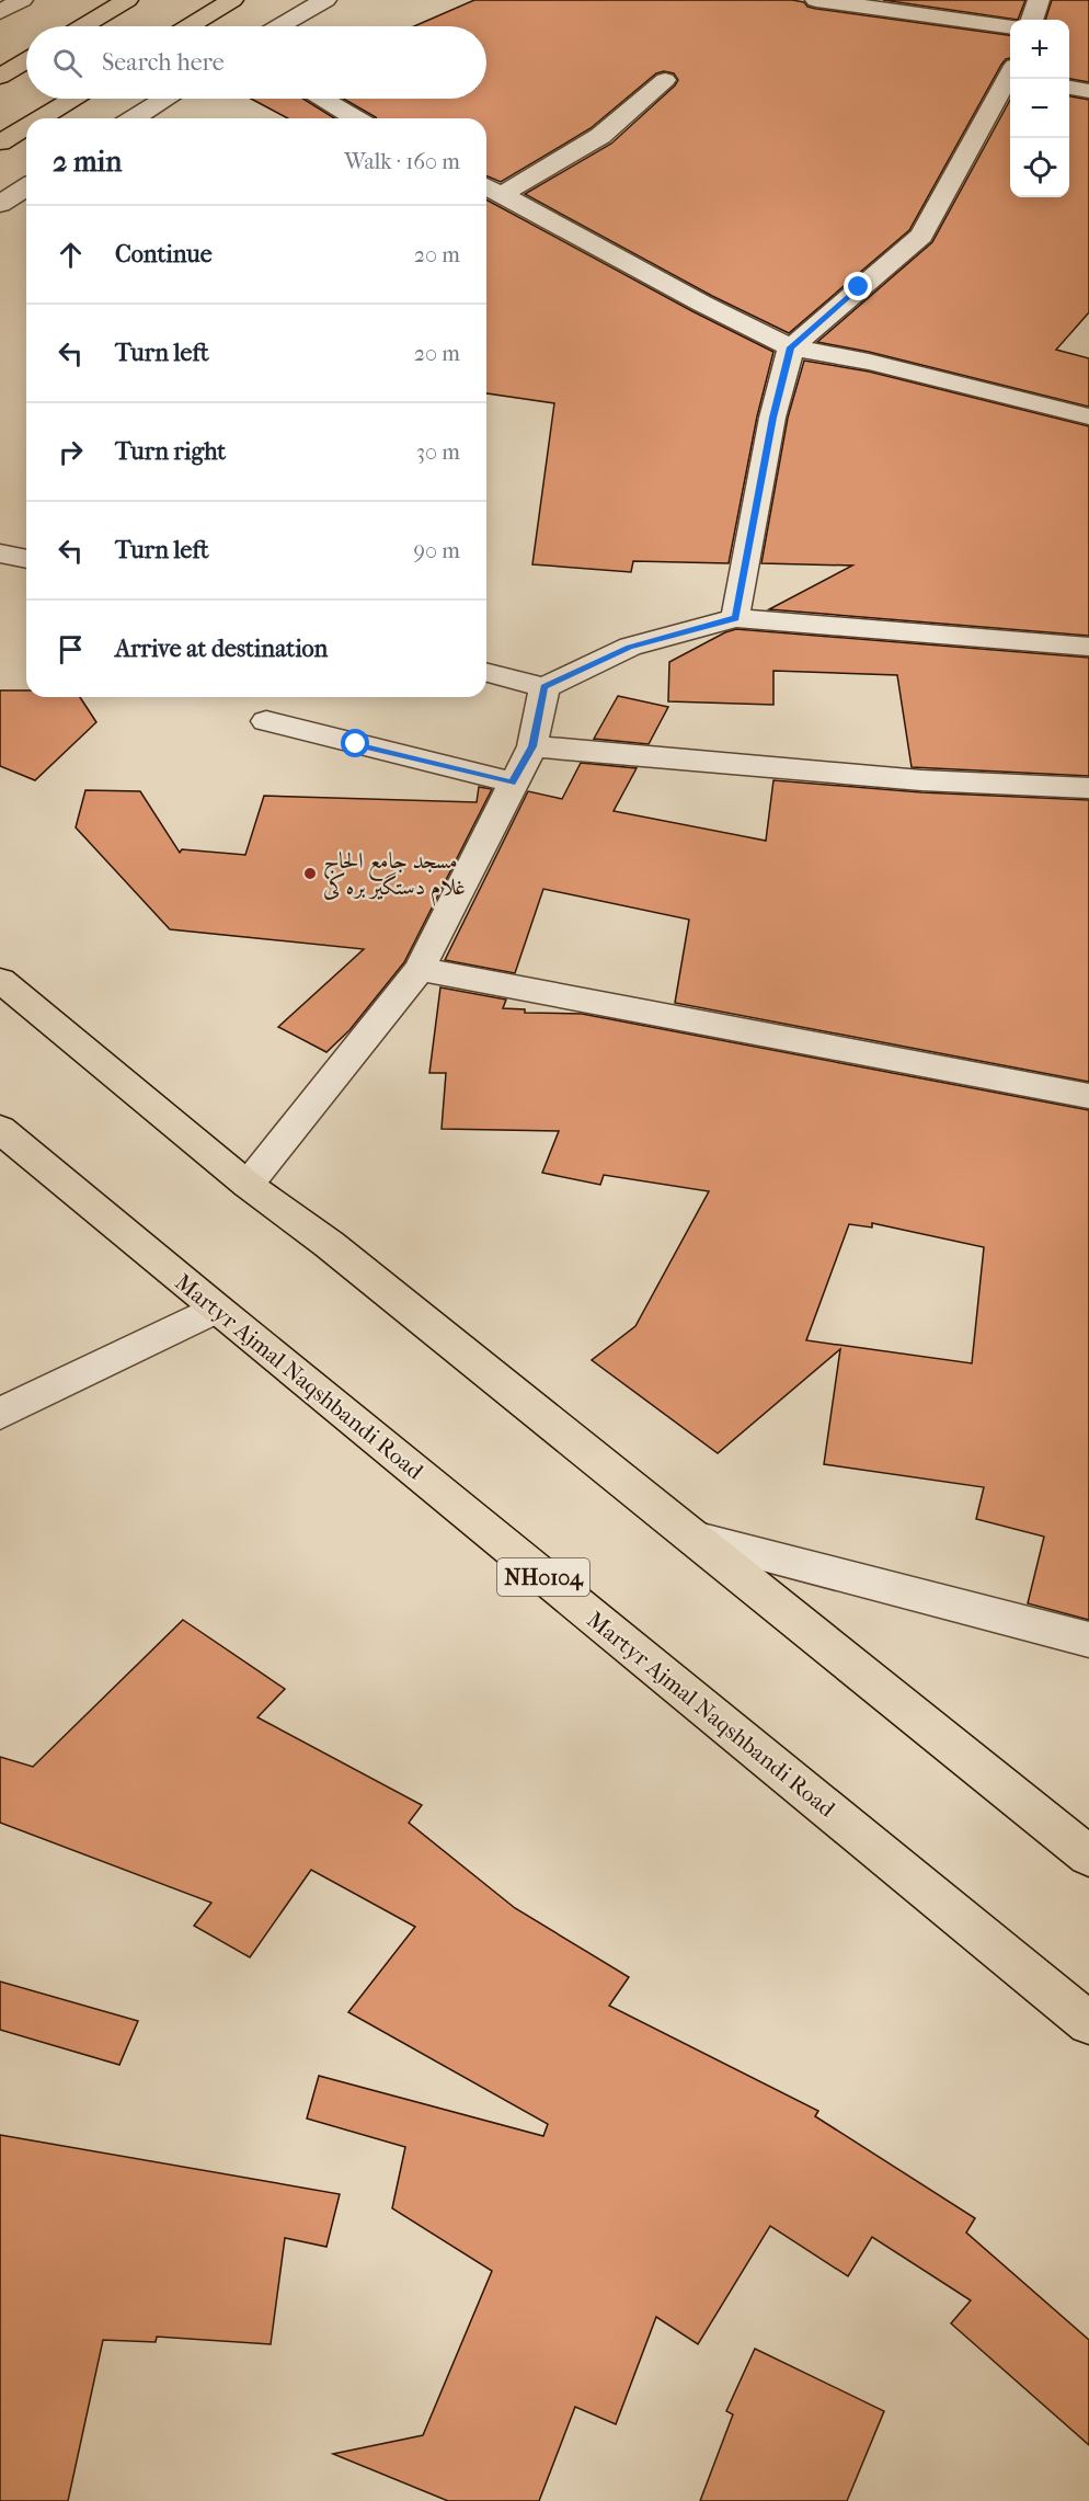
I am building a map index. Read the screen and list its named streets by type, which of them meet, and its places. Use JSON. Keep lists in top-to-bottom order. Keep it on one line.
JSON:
{"streets":{"main road":["Martyr Ajmal Naqshbandi Road","NH0104"]},"places":["مسجد جامع الحاج غلام دستگیر بره‌کی"],"page":{"map_buttons":["+","−"],"search":"Search here","heading":["2 min","Walk · 160 m"],"list":[["Continue","20 m"],["Turn left","20 m"],["Turn right","30 m"],["Turn left","90 m"],"Arrive at destination"]}}
